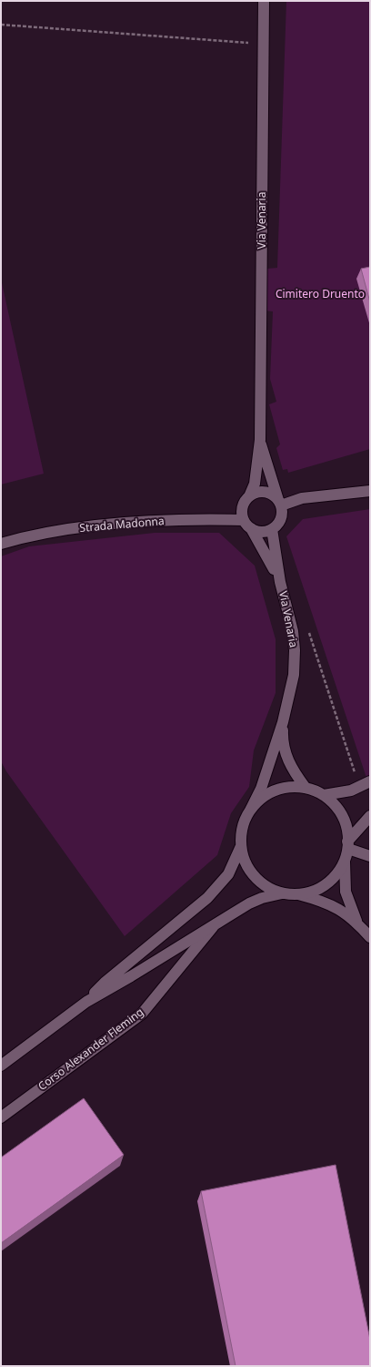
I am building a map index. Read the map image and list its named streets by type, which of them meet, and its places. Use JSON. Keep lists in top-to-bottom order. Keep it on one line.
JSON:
{"streets":{"street":["Via Venaria","Strada Madonna","Corso Alexander Fleming"]},"crossings":[["Via Venaria","Strada Madonna"],["Via Venaria","Corso Alexander Fleming"]],"parks":["Cimitero Druento"]}
